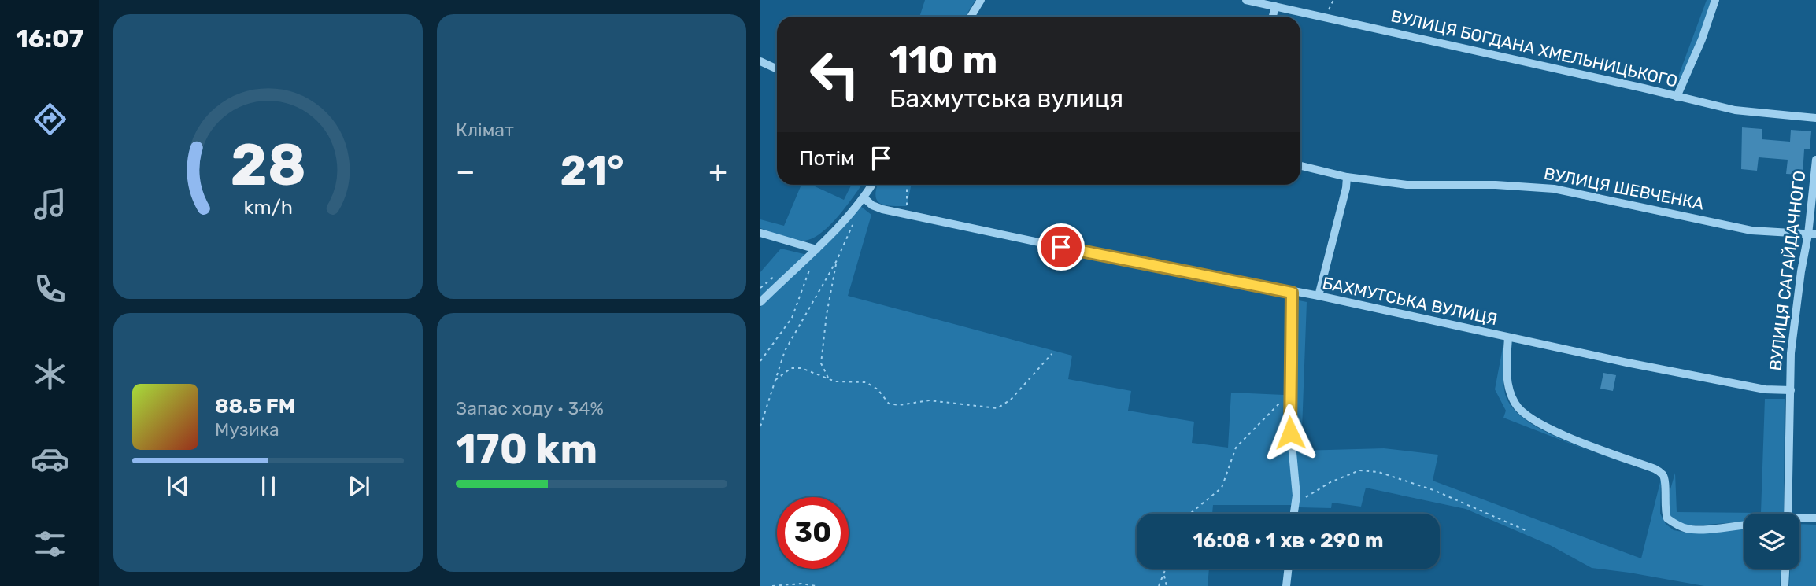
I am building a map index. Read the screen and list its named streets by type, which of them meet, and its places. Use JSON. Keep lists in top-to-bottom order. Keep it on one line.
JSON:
{"streets":{"street":["ВУЛИЦЯ БОГДАНА ХМЕЛЬНИЦЬКОГО","ВУЛИЦЯ ШЕВЧЕНКА","ВУЛИЦЯ САГАЙДАЧНОГО","БАХМУТСЬКА ВУЛИЦЯ"]},"crossings":[["ВУЛИЦЯ ШЕВЧЕНКА","ВУЛИЦЯ САГАЙДАЧНОГО"],["ВУЛИЦЯ САГАЙДАЧНОГО","БАХМУТСЬКА ВУЛИЦЯ"]],"page":{"tabs":"16:07","tile":["Клімат",["Запас ходу · 34%","170 km"]],"turn":["110 m","Бахмутська вулиця"],"then":"Потім","heat":["−","21°","+"],"song":["88.5 FM","Музика"],"limit":"30","trip":"16:08 · 1 хв · 290 m","gauge":["28","km/h"]}}
